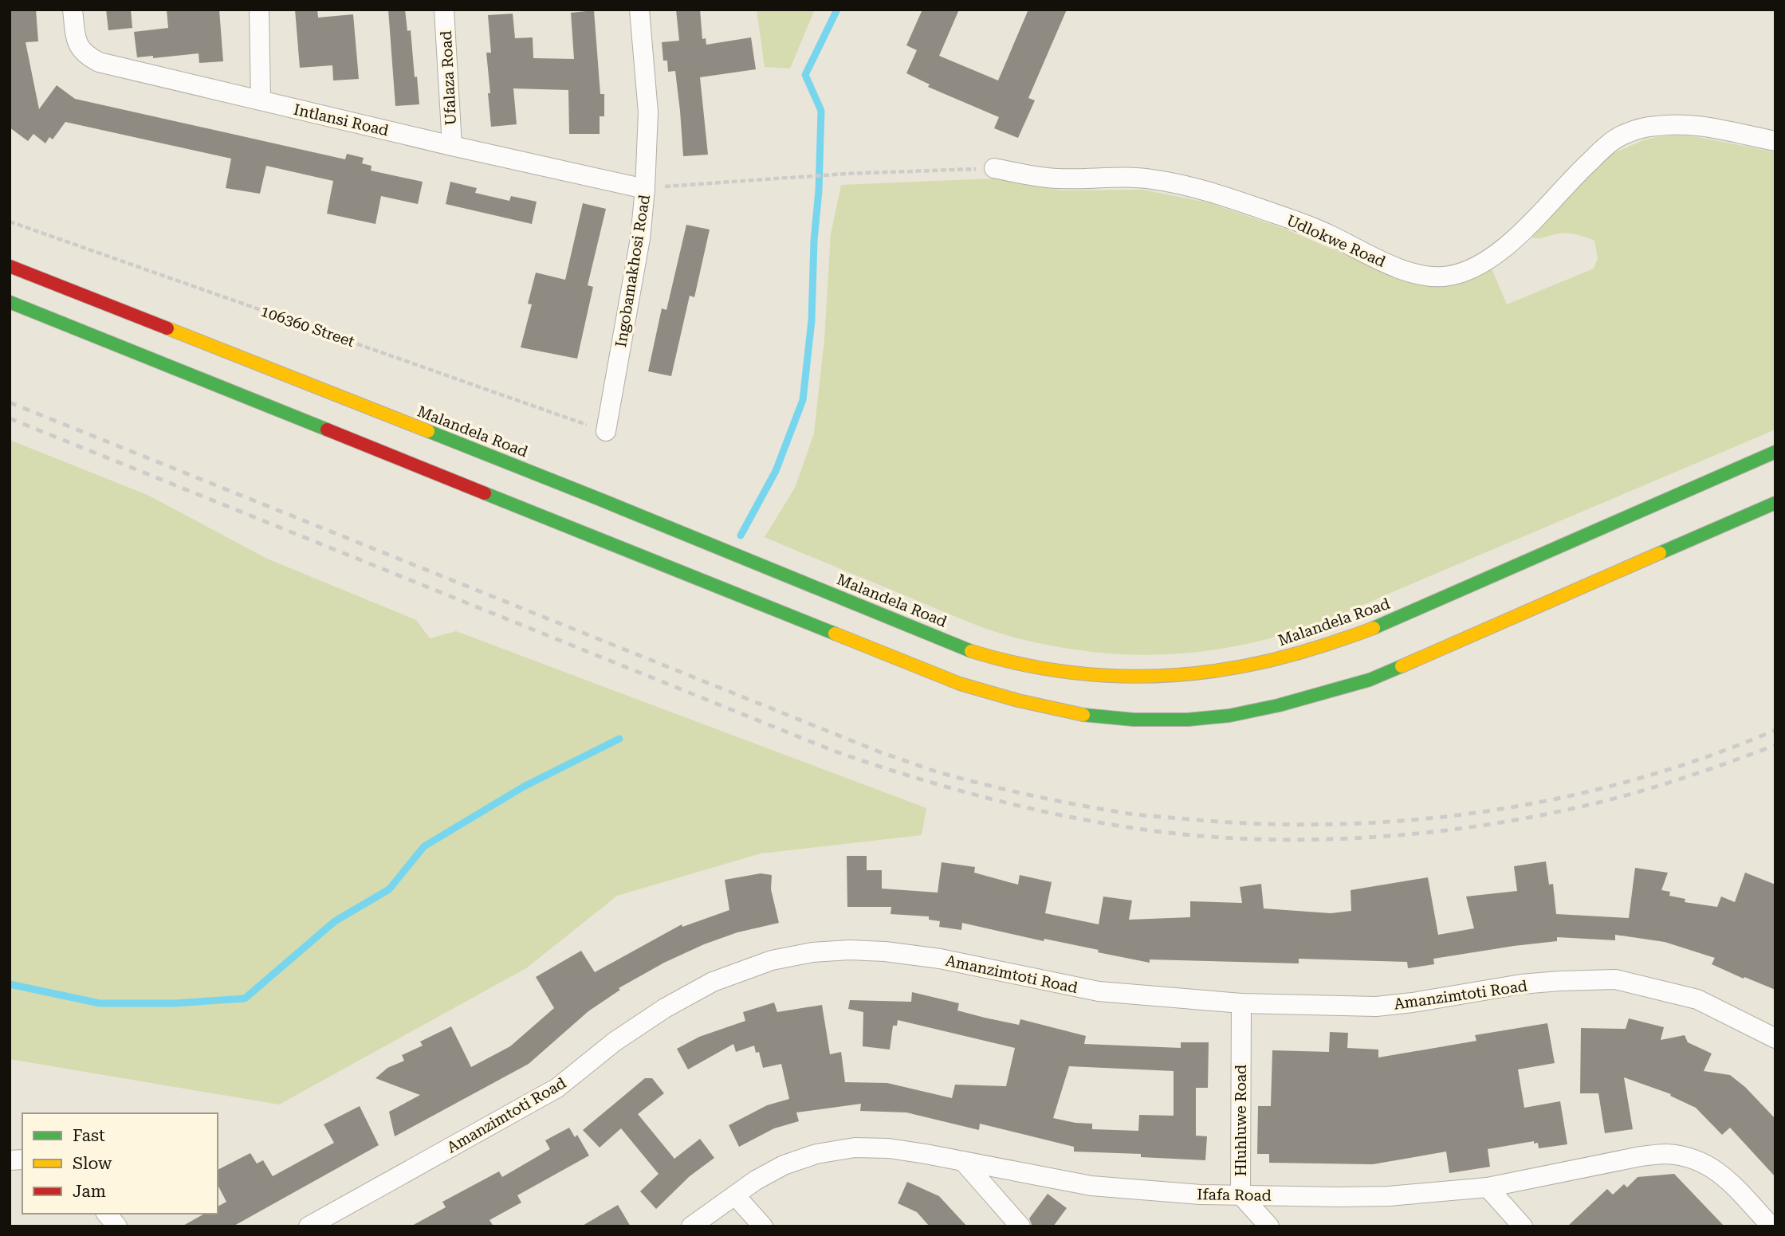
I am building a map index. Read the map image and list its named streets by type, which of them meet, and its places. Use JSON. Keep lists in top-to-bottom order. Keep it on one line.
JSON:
{"streets":{"main road":["Malandela Road"],"street":["Ufalaza Road","Intlansi Road","Udlokwe Road","Ingobamakhosi Road","Amanzimtoti Road","Hluhluwe Road","Ifafa Road"],"path":["106360 Street"]},"crossings":[["Ufalaza Road","Intlansi Road"],["Intlansi Road","Ingobamakhosi Road"],["Ingobamakhosi Road","106360 Street"],["Amanzimtoti Road","Hluhluwe Road"],["Hluhluwe Road","Ifafa Road"]],"legend":["Fast","Slow","Jam"]}
